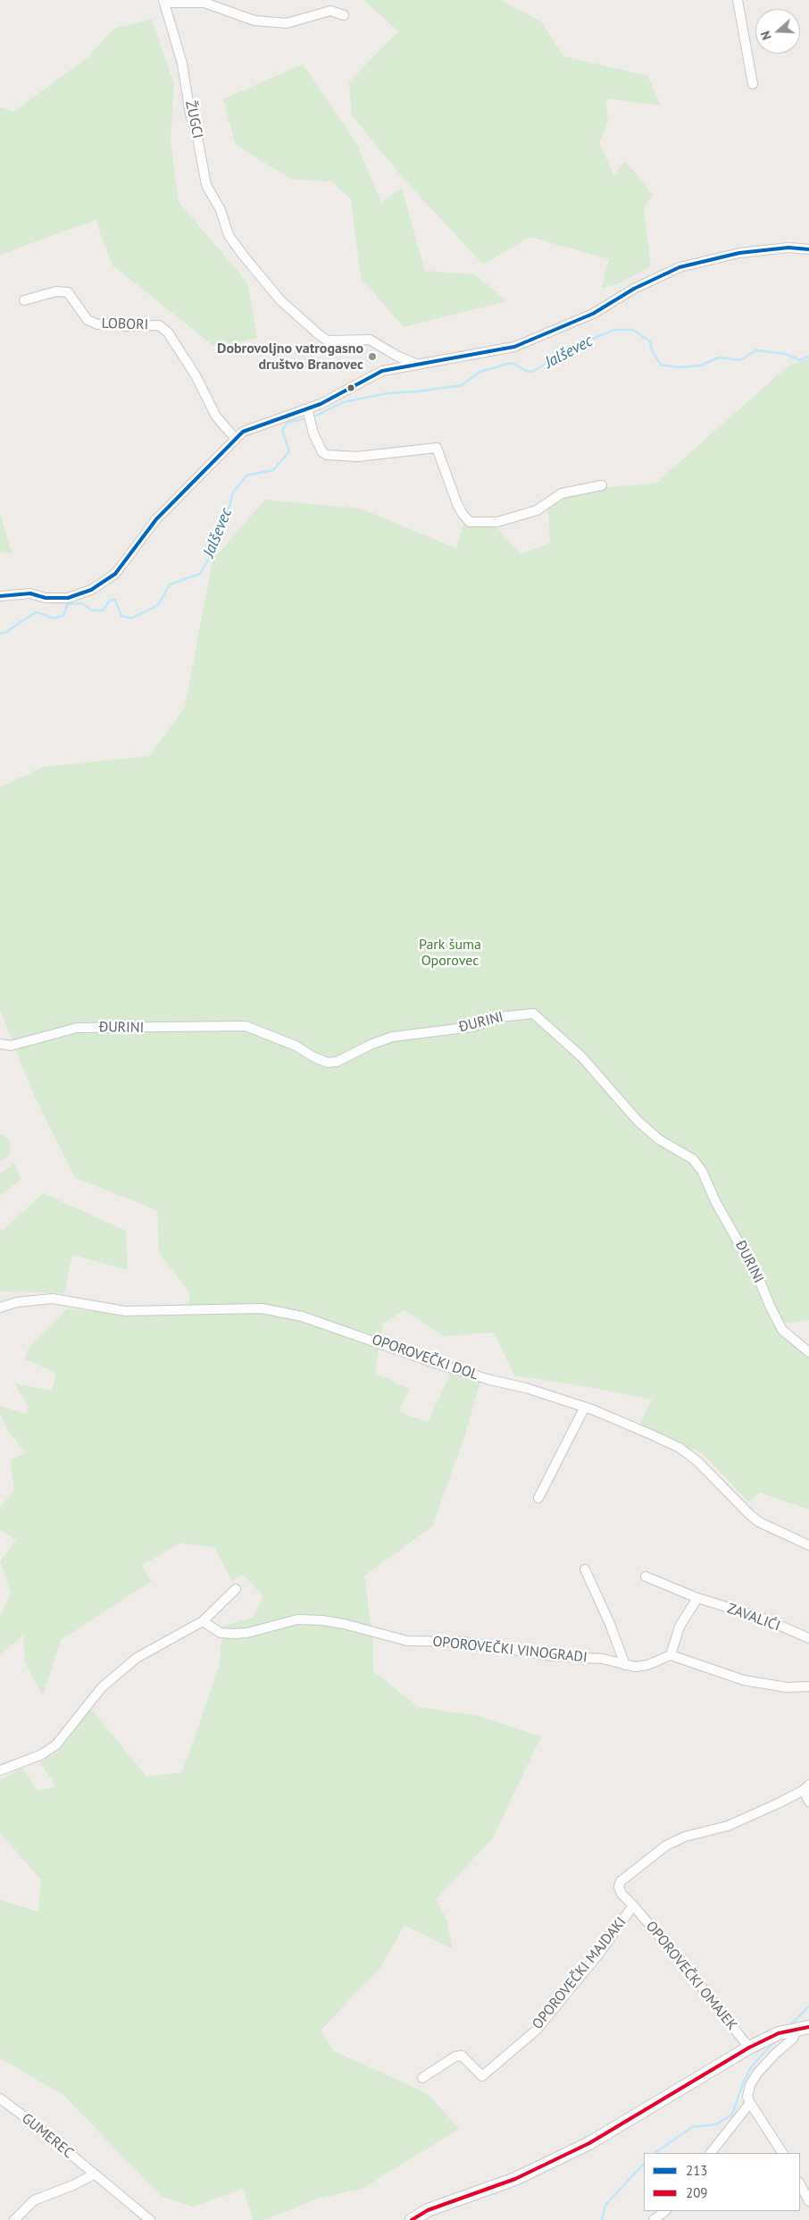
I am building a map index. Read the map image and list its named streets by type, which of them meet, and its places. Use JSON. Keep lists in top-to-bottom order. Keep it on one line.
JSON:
{"streets":{"street":["ŽUGCI","LOBORI","ĐURINI","OPOROVEČKI DOL","ZAVALIĆI","OPOROVEČKI VINOGRADI","OPOROVEČKI MAJDAKI","OPOROVEČKI OMAJEK","GUMEREC"]},"crossings":[["OPOROVEČKI MAJDAKI","OPOROVEČKI OMAJEK"]],"water":["Jalševec"],"parks":["Park šuma Oporovec"],"places":["Dobrovoljno vatrogasno društvo Branovec"],"lines":["transit line 213","transit line 209"],"legend":["213","209"],"north":"left"}
